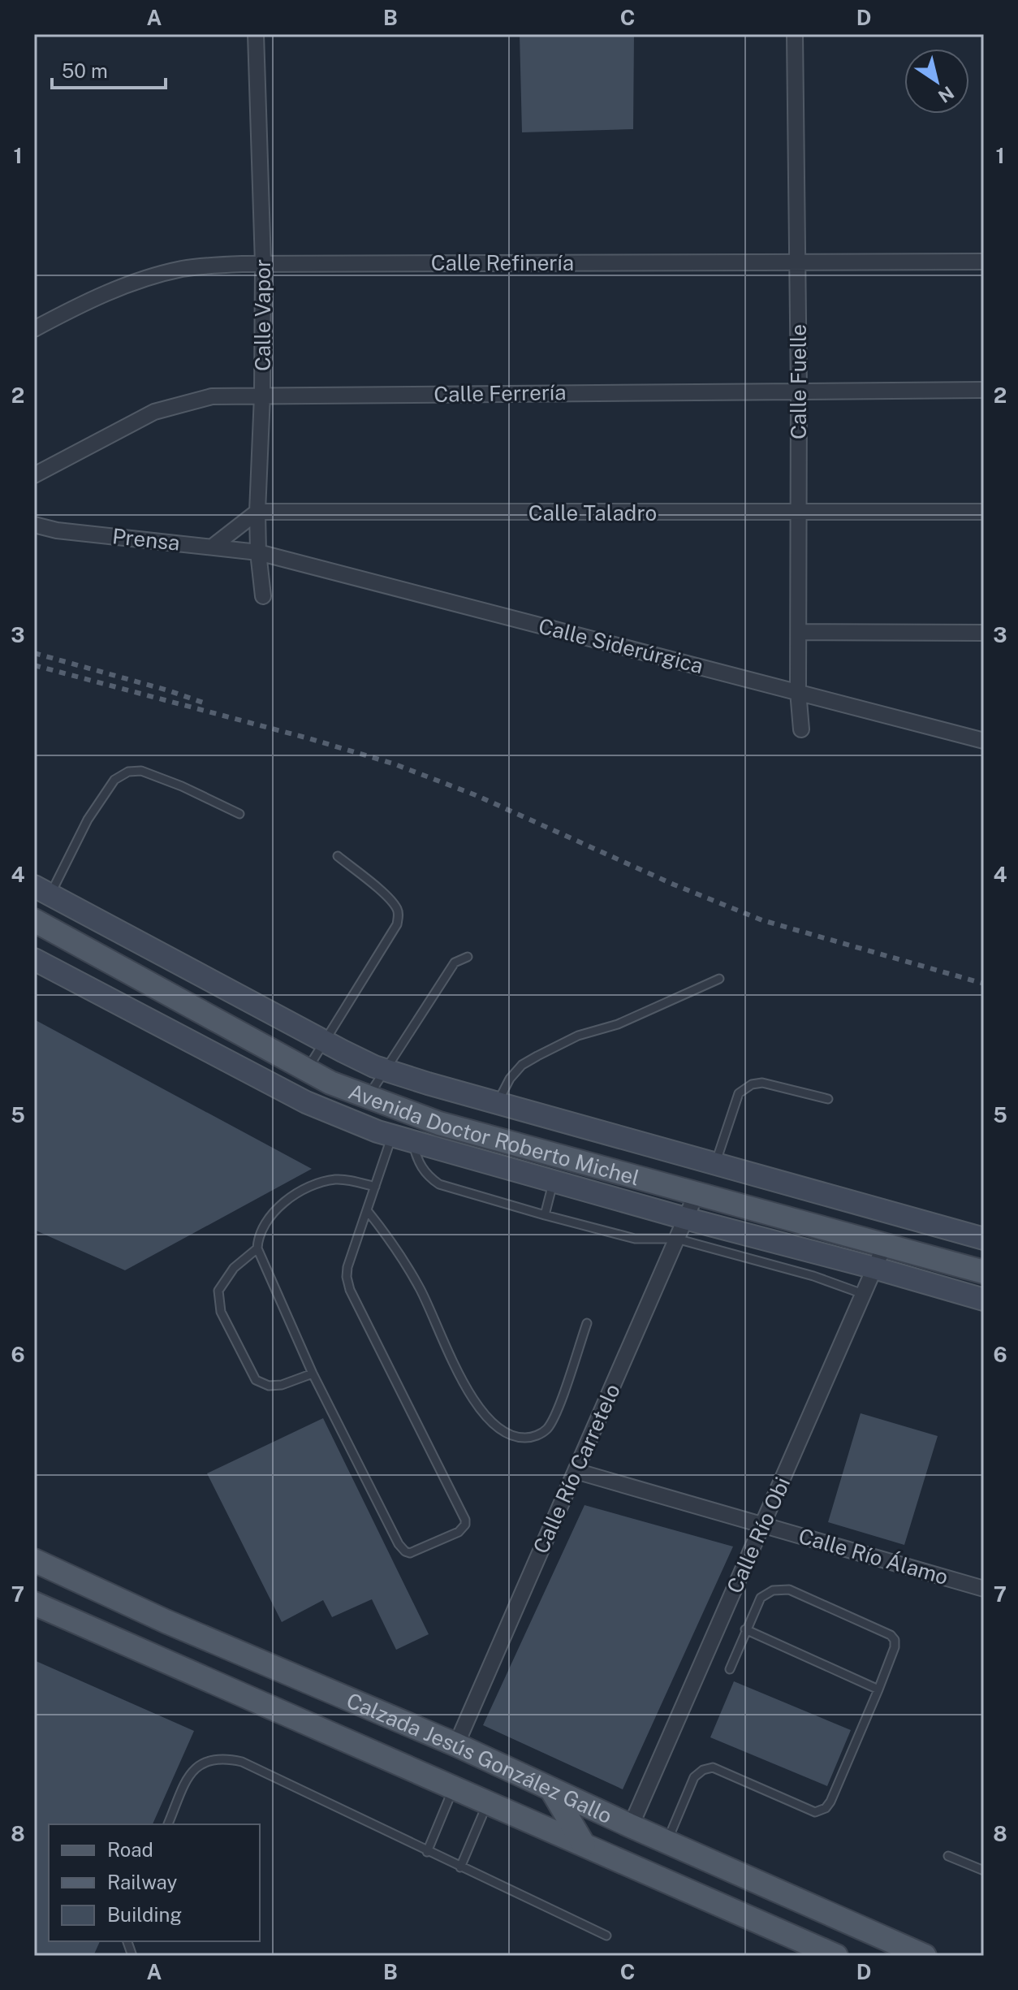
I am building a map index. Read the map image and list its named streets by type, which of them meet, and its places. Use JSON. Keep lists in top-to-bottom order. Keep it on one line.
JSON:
{"streets":{"main road":["Avenida Doctor Roberto Michel","Calzada Jesús González Gallo"],"street":["Calle Refinería","Calle Vapor","Calle Fuelle","Calle Ferrería","Calle Taladro","Prensa","Calle Siderúrgica","Calle Río Carretelo","Calle Río Obi","Calle Río Álamo"]},"crossings":[["Calle Refinería","Calle Vapor"],["Calle Refinería","Calle Fuelle"],["Calle Vapor","Calle Ferrería"],["Calle Vapor","Calle Taladro"],["Calle Vapor","Prensa"],["Calle Vapor","Calle Siderúrgica"],["Calle Fuelle","Calle Ferrería"],["Calle Fuelle","Calle Taladro"],["Calle Fuelle","Calle Siderúrgica"],["Prensa","Calle Siderúrgica"],["Avenida Doctor Roberto Michel","Calle Río Carretelo"],["Avenida Doctor Roberto Michel","Calle Río Obi"],["Calle Río Carretelo","Calle Río Álamo"],["Calle Río Carretelo","Calzada Jesús González Gallo"],["Calle Río Obi","Calle Río Álamo"],["Calle Río Obi","Calzada Jesús González Gallo"]],"legend":["Road","Railway","Building"],"scale_bar":"50 m","north":"bottom right","grid":{"columns":["A","B","C","D"],"rows":["1","2","3","4","5","6","7","8"]}}
